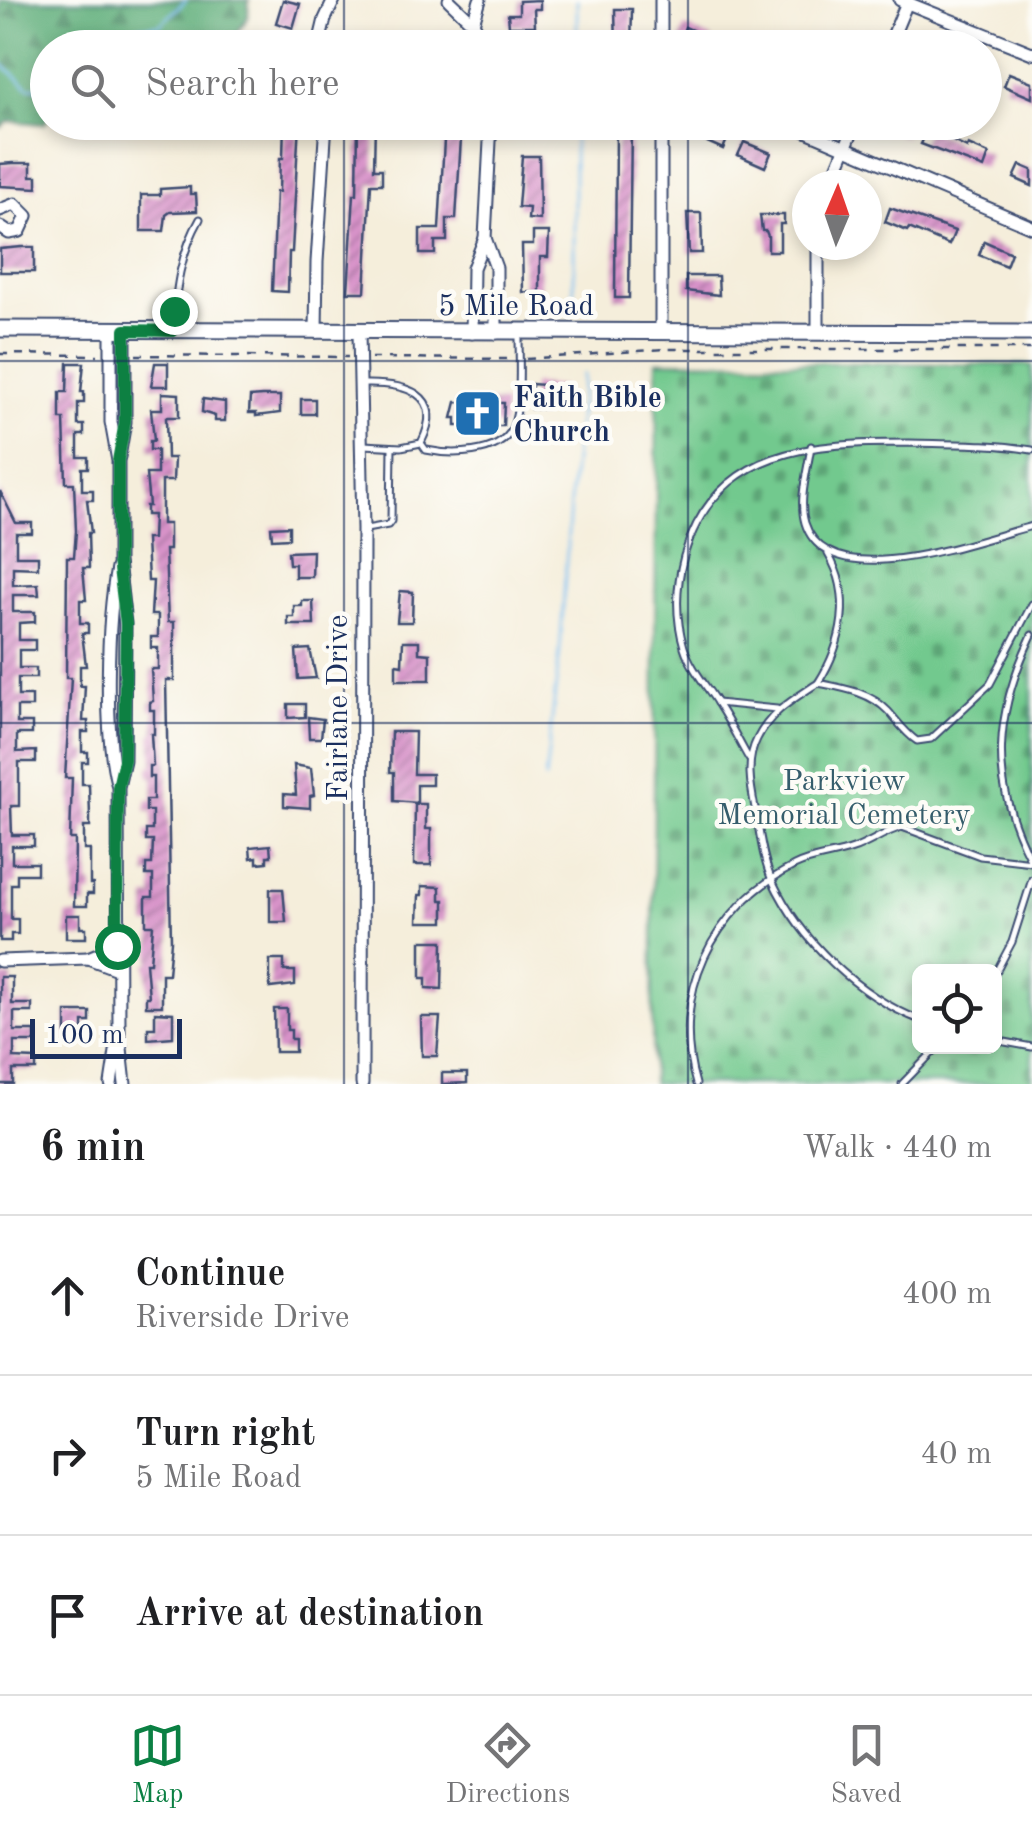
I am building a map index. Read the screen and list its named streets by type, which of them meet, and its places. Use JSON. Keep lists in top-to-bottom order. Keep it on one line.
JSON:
{"streets":{"main road":["5 Mile Road"],"street":["Fairlane Drive"]},"crossings":[["5 Mile Road","Fairlane Drive"]],"parks":["Parkview Memorial Cemetery"],"places":{"church":["Faith Bible Church"]},"scale_bar":"100 m","north":"top","page":{"search":"Search here","scale":"100 m","heading":["6 min","Walk · 440 m"],"list":[["Continue","Riverside Drive","400 m"],["Turn right","5 Mile Road","40 m"],"Arrive at destination"],"nav":["Map","Directions","Saved"]}}
